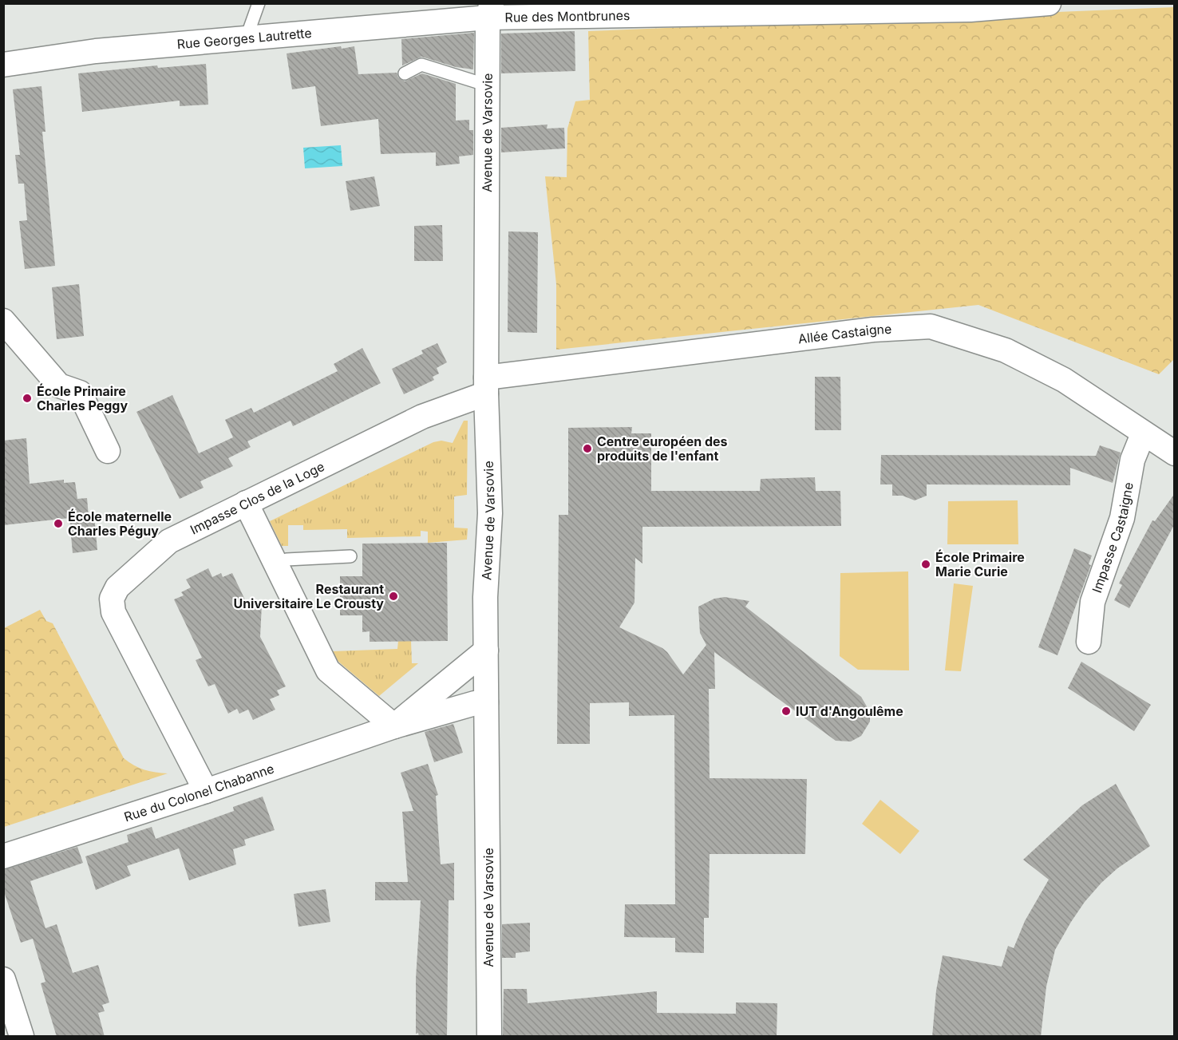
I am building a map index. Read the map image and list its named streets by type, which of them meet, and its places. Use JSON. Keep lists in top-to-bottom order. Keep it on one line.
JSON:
{"streets":{"street":["Rue des Montbrunes","Rue Georges Lautrette","Avenue de Varsovie","Allée Castaigne","Impasse Clos de la Loge","Impasse Castaigne","Rue du Colonel Chabanne"]},"crossings":[["Rue des Montbrunes","Rue Georges Lautrette"],["Rue des Montbrunes","Avenue de Varsovie"],["Rue Georges Lautrette","Avenue de Varsovie"],["Avenue de Varsovie","Allée Castaigne"],["Avenue de Varsovie","Impasse Clos de la Loge"],["Avenue de Varsovie","Rue du Colonel Chabanne"],["Allée Castaigne","Impasse Clos de la Loge"],["Allée Castaigne","Impasse Castaigne"],["Impasse Clos de la Loge","Rue du Colonel Chabanne"]],"places":["École Primaire Charles Peggy","Centre européen des produits de l'enfant","École maternelle Charles Péguy","École Primaire Marie Curie","Restaurant Universitaire Le Crousty","IUT d'Angoulême"]}
